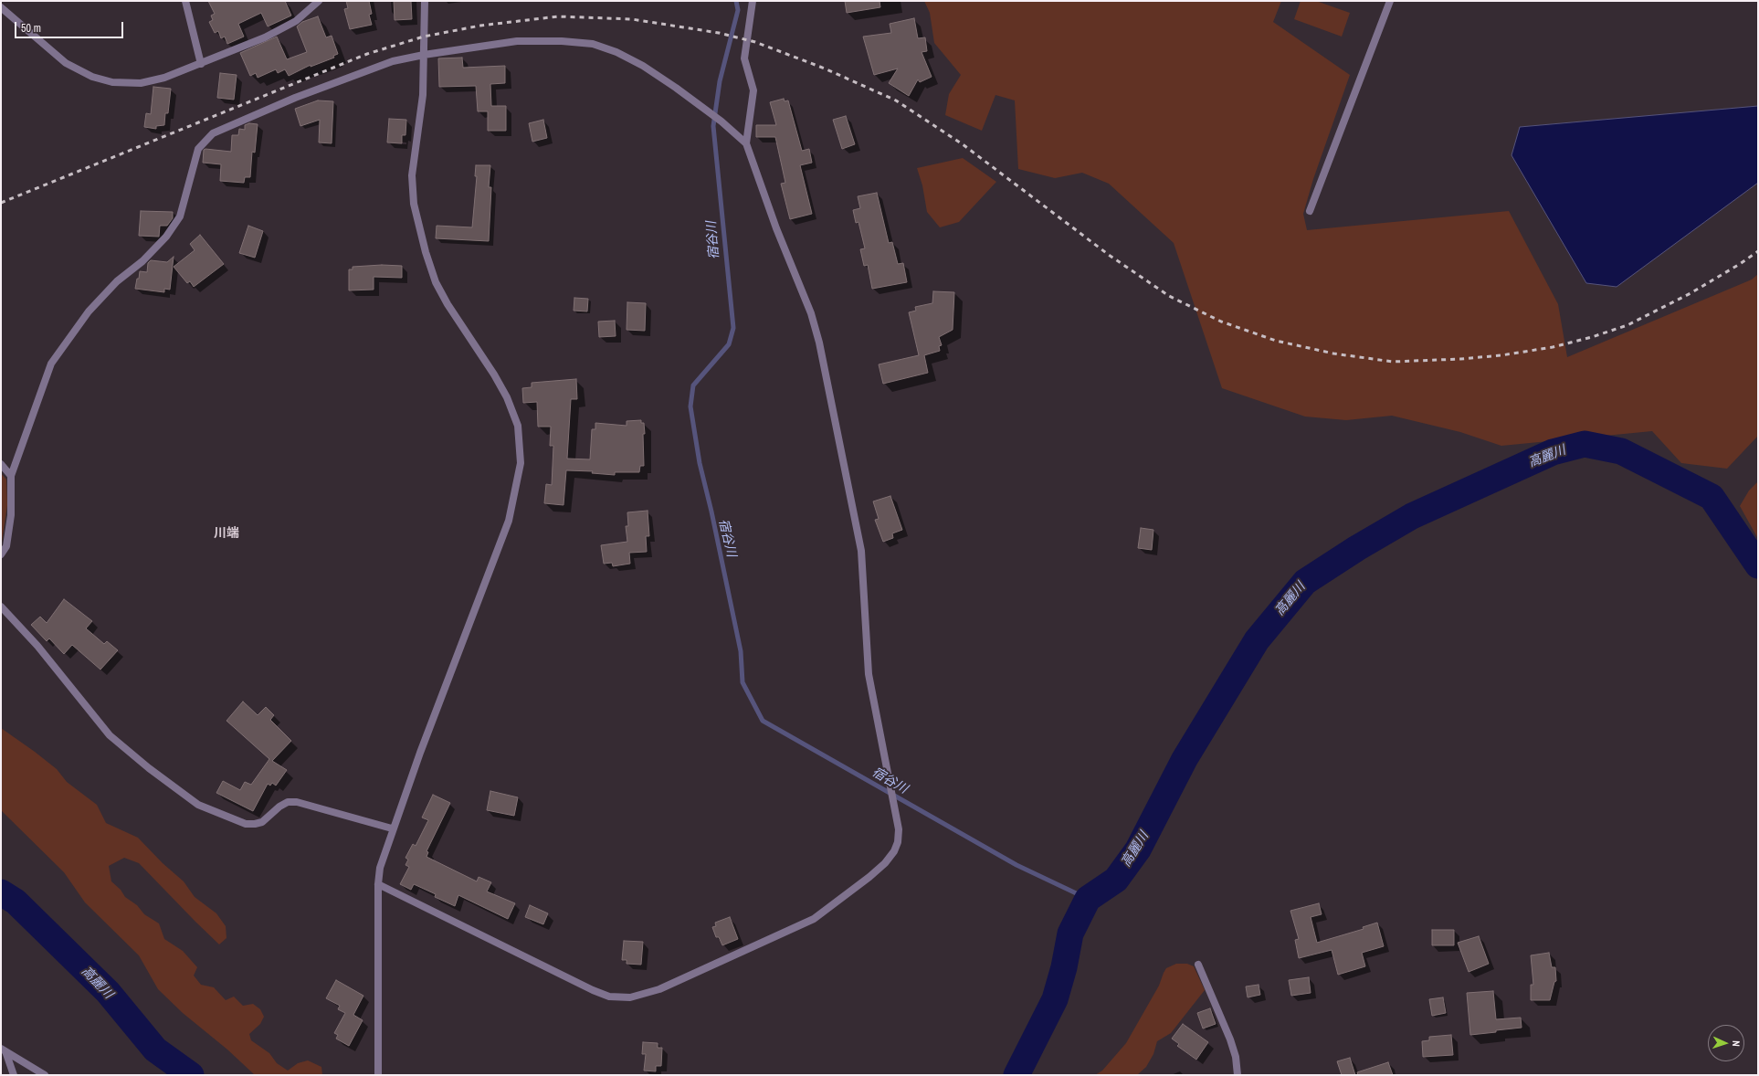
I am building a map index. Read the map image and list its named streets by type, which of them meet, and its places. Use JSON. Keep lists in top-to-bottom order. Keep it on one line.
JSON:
{"districts":["川端"],"water":["宿谷川","高麗川"],"scale_bar":"50 m","north":"right"}
